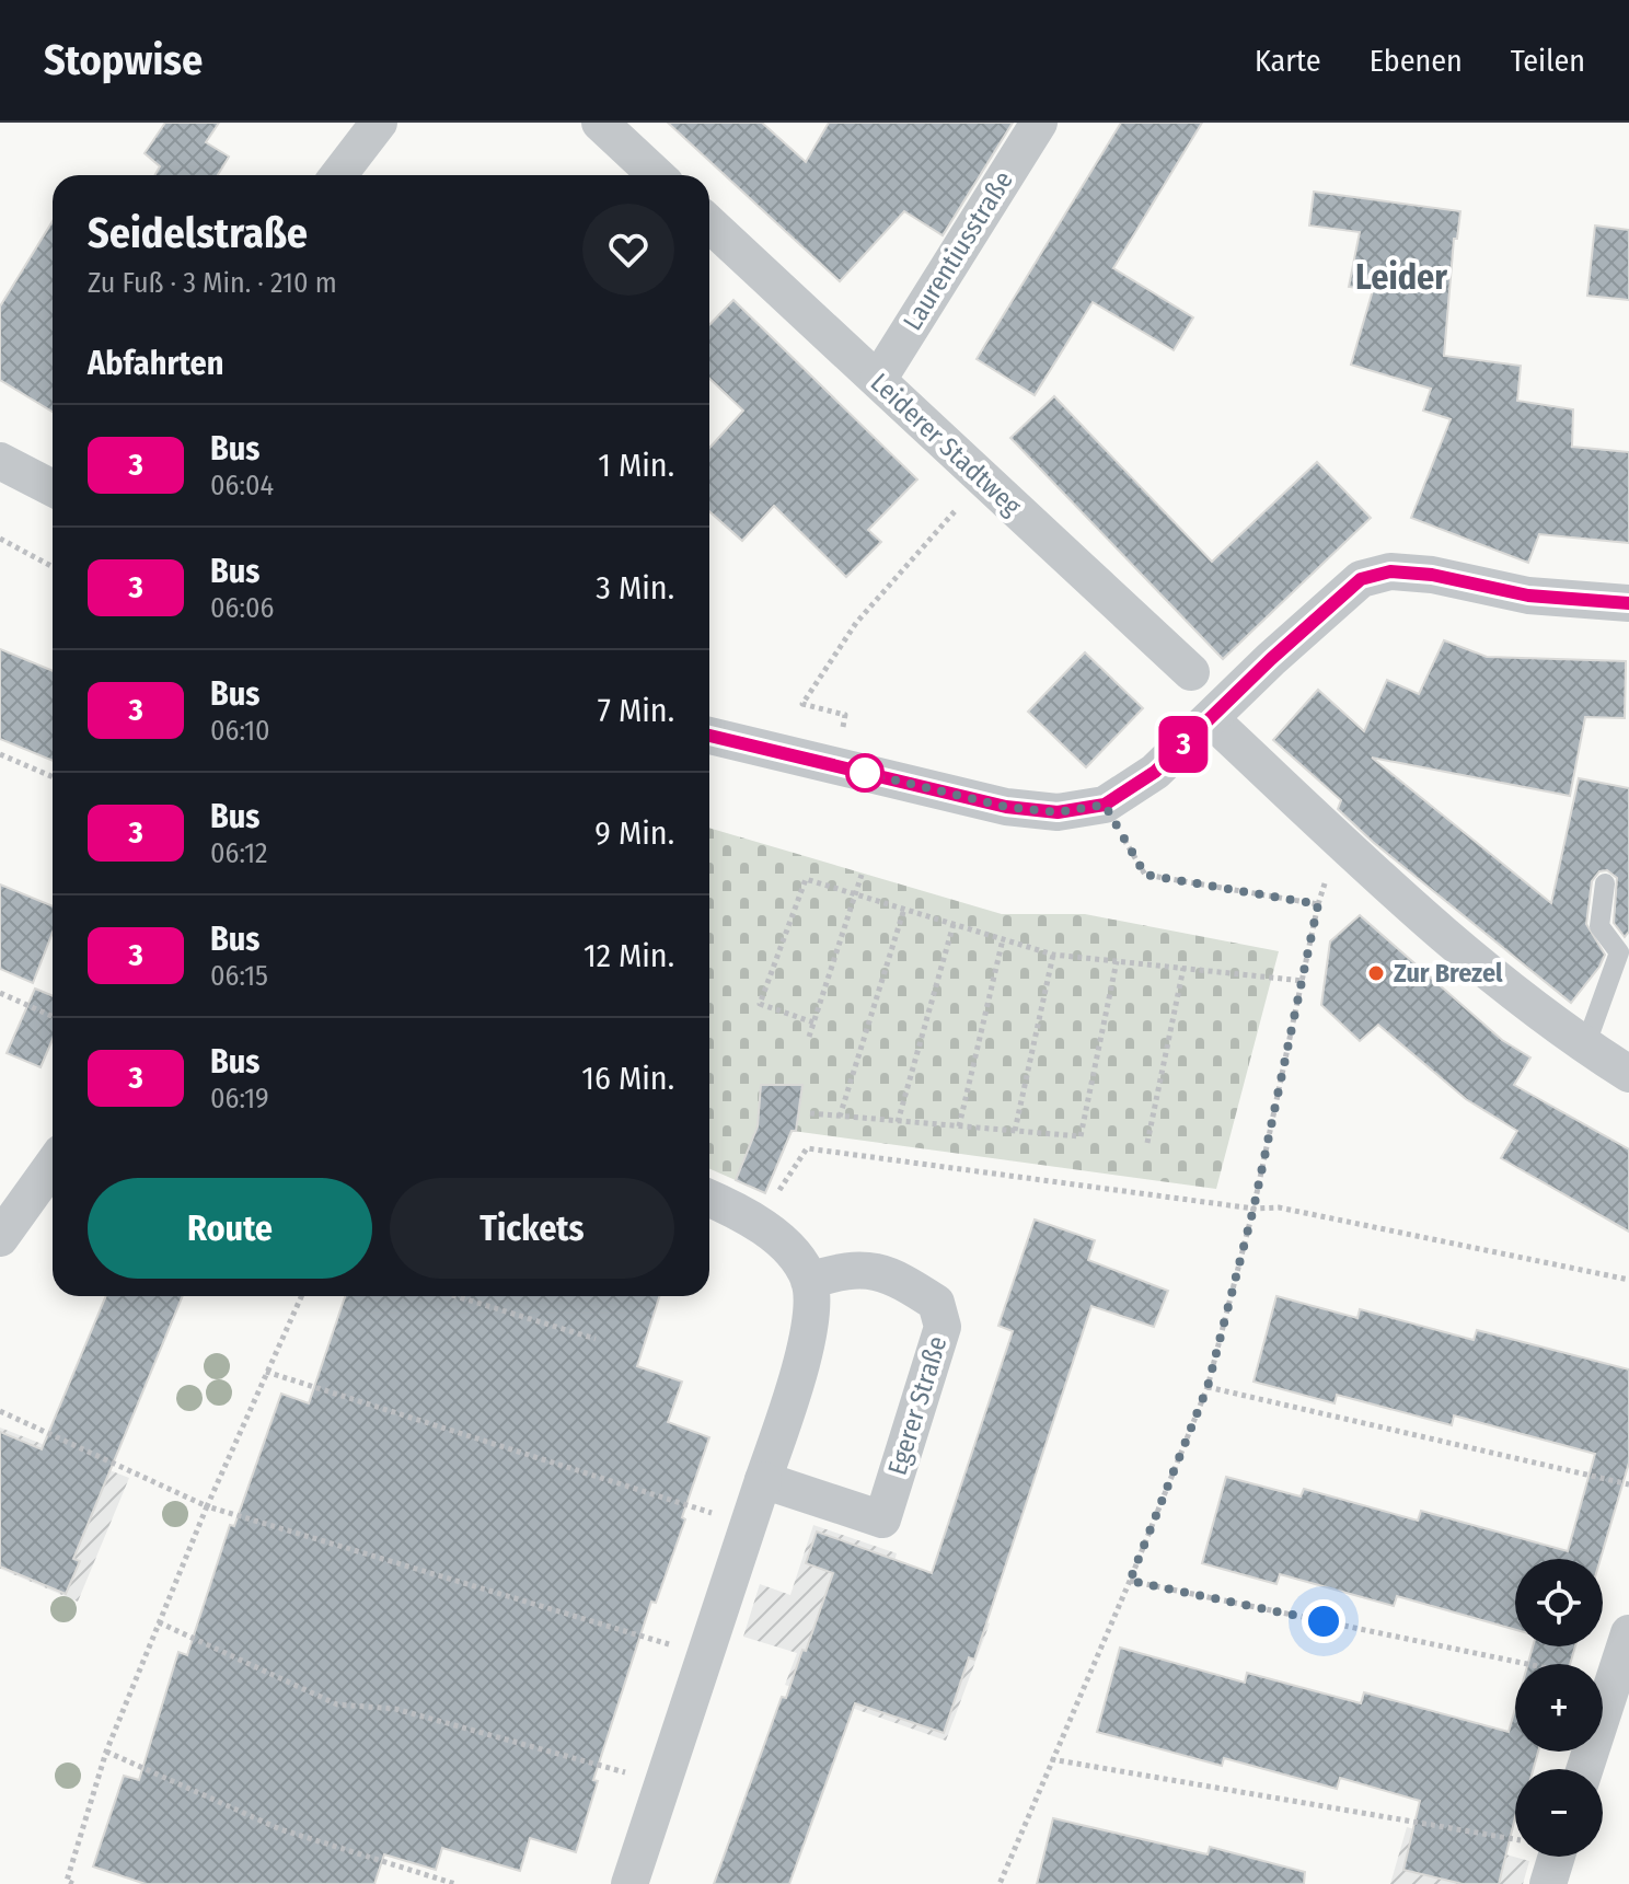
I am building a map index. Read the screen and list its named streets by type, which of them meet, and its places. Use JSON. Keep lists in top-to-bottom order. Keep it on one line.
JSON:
{"streets":{"street":["Laurentiusstraße","Leiderer Stadtweg","Egerer Straße"]},"crossings":[["Laurentiusstraße","Leiderer Stadtweg"]],"districts":["Leider"],"places":["Zur Brezel"],"lines":["bus line 3"],"page":{"header":"Stopwise","nav":["Karte","Ebenen","Teilen"],"on_map":"3","heading":[["Seidelstraße","Zu Fuß · 3 Min. · 210 m"],"Abfahrten"],"list":[{"mark":"3","name":"Bus","note":"06:04","value":"1 Min."},{"mark":"3","name":"Bus","note":"06:06","value":"3 Min."},{"mark":"3","name":"Bus","note":"06:10","value":"7 Min."},{"mark":"3","name":"Bus","note":"06:12","value":"9 Min."},{"mark":"3","name":"Bus","note":"06:15","value":"12 Min."},{"mark":"3","name":"Bus","note":"06:19","value":"16 Min."}],"buttons":["Route","Tickets"],"map_buttons":["+","−"]}}
